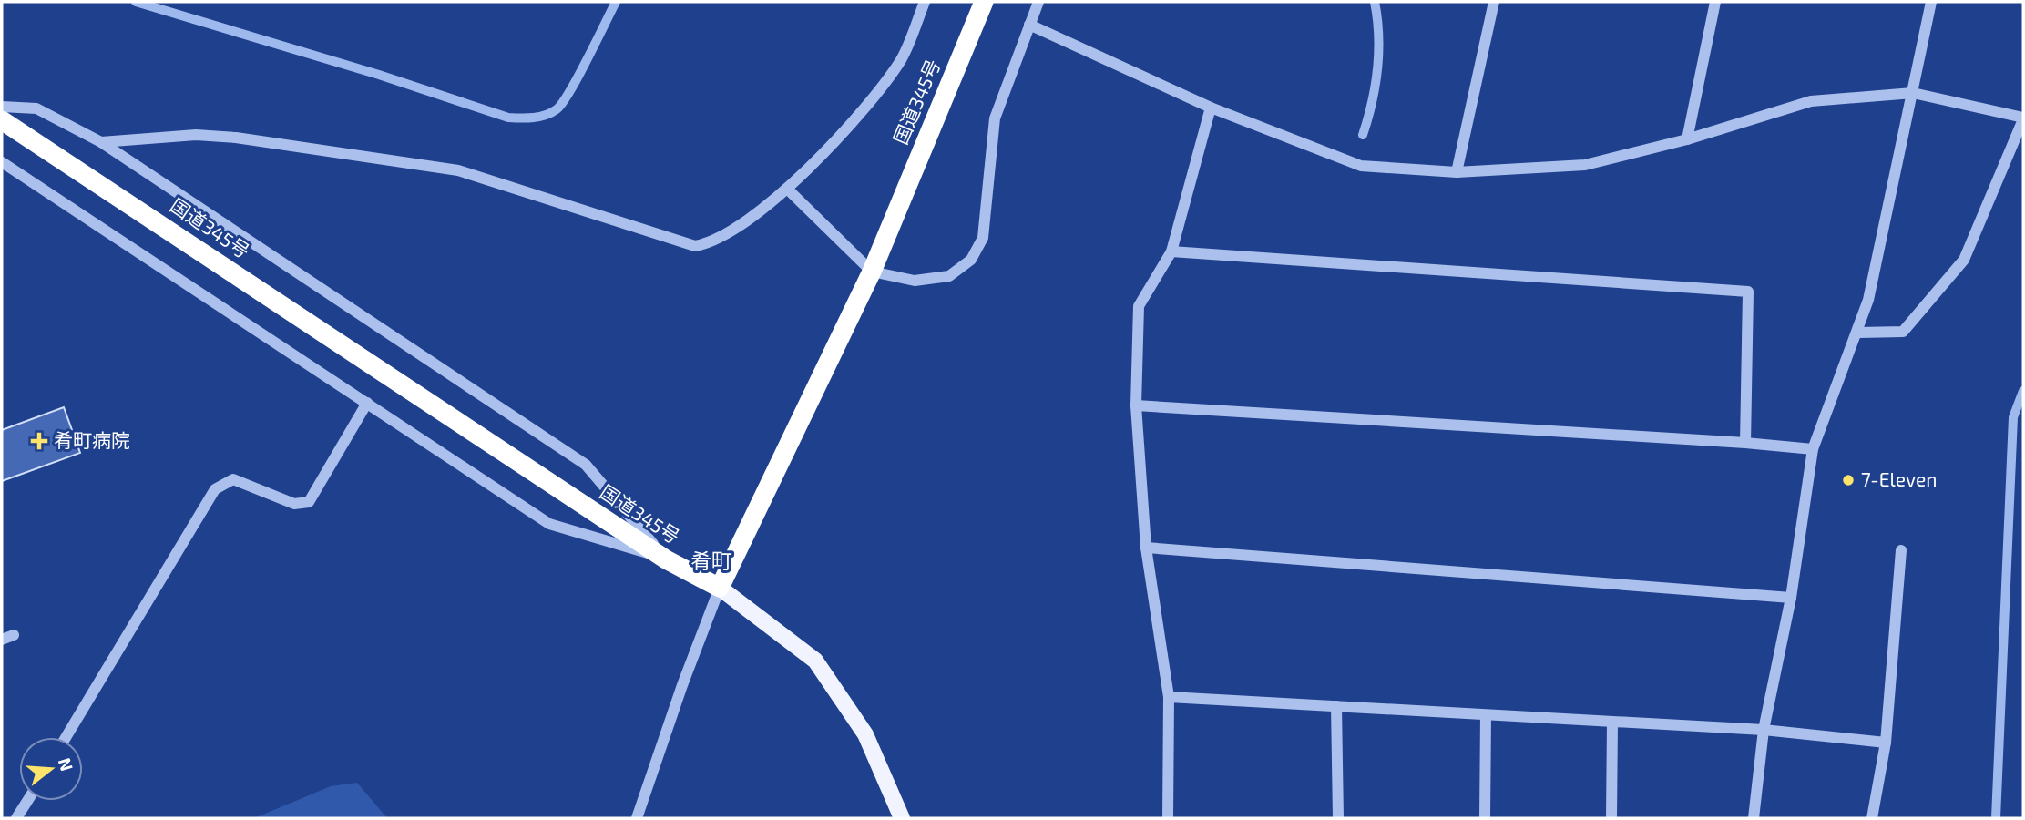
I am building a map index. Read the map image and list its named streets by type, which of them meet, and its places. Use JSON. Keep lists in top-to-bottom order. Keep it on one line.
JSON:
{"streets":{"highway":["国道345号"]},"districts":["肴町"],"places":{"health":["肴町病院"],"other":["7-Eleven"]},"north":"right"}
